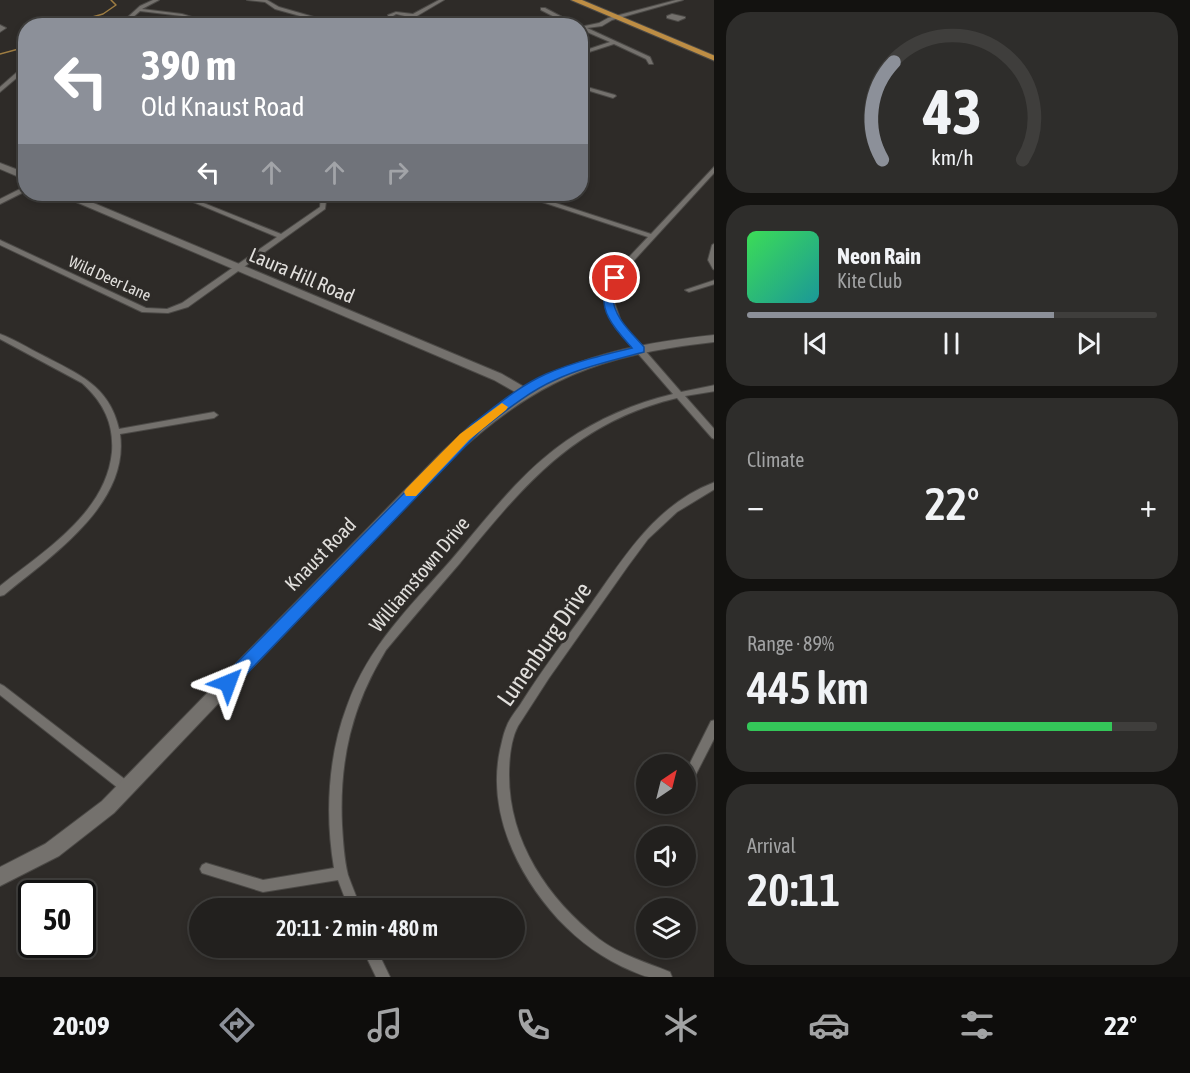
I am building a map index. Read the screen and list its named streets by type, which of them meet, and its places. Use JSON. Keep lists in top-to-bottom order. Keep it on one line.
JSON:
{"streets":{"main road":["Laura Hill Road","Knaust Road"],"street":["Wild Deer Lane","Williamstown Drive","Lunenburg Drive"]},"crossings":[["Laura Hill Road","Wild Deer Lane"],["Laura Hill Road","Knaust Road"]],"north":"top right","page":{"turn":["390 m","Old Knaust Road"],"song":["Neon Rain","Kite Club"],"tile":["Climate",["Range · 89%","445 km"],["Arrival","20:11"]],"heat":["−","22°","+"],"limit":"50","trip":"20:11 · 2 min · 480 m","tabs":["20:09","22°"],"gauge":["43","km/h"]}}
